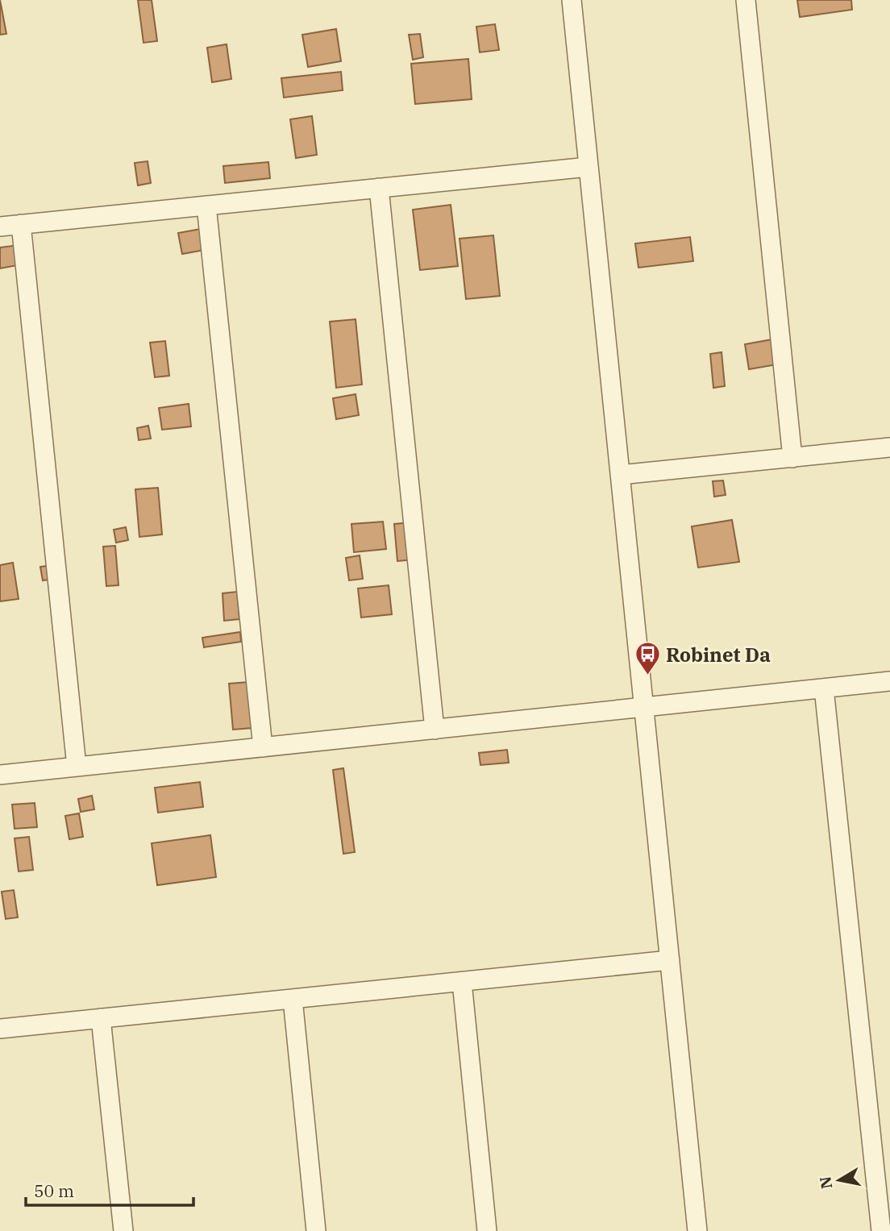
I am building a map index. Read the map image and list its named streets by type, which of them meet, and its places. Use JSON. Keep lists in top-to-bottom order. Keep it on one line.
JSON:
{"places":{"bus stop":["Robinet Da"]},"scale_bar":"50 m","north":"left"}
